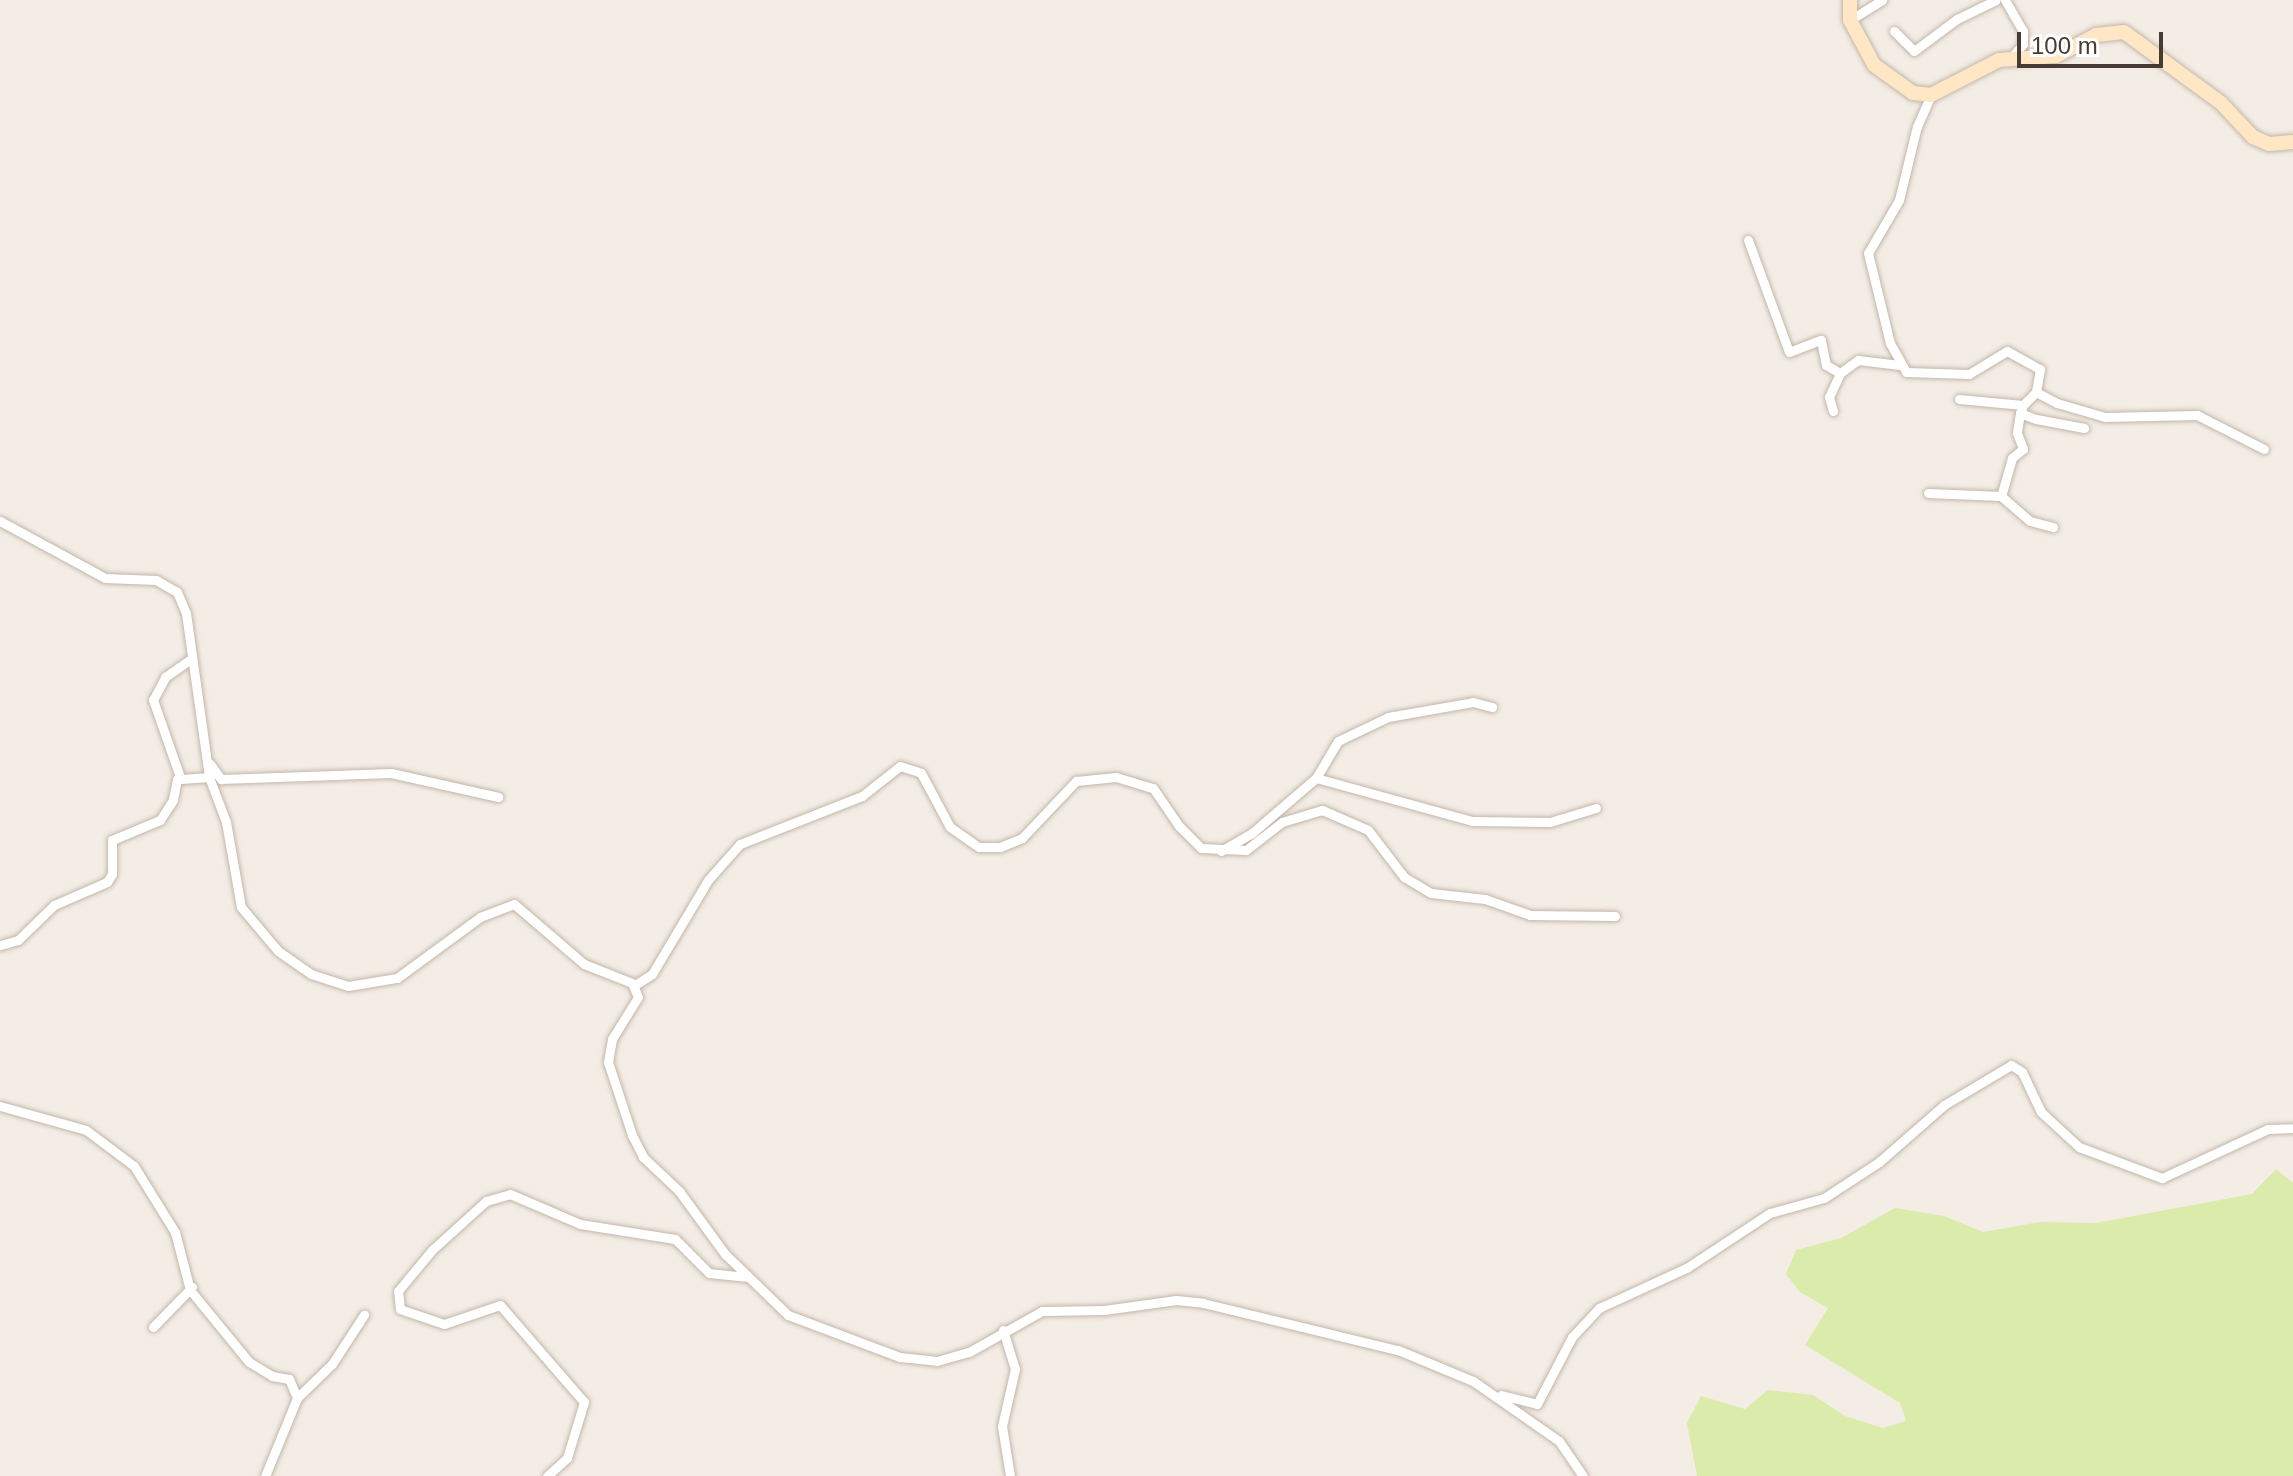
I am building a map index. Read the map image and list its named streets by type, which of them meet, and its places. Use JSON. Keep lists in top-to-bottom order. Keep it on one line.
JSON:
{"scale_bar":"100 m"}
